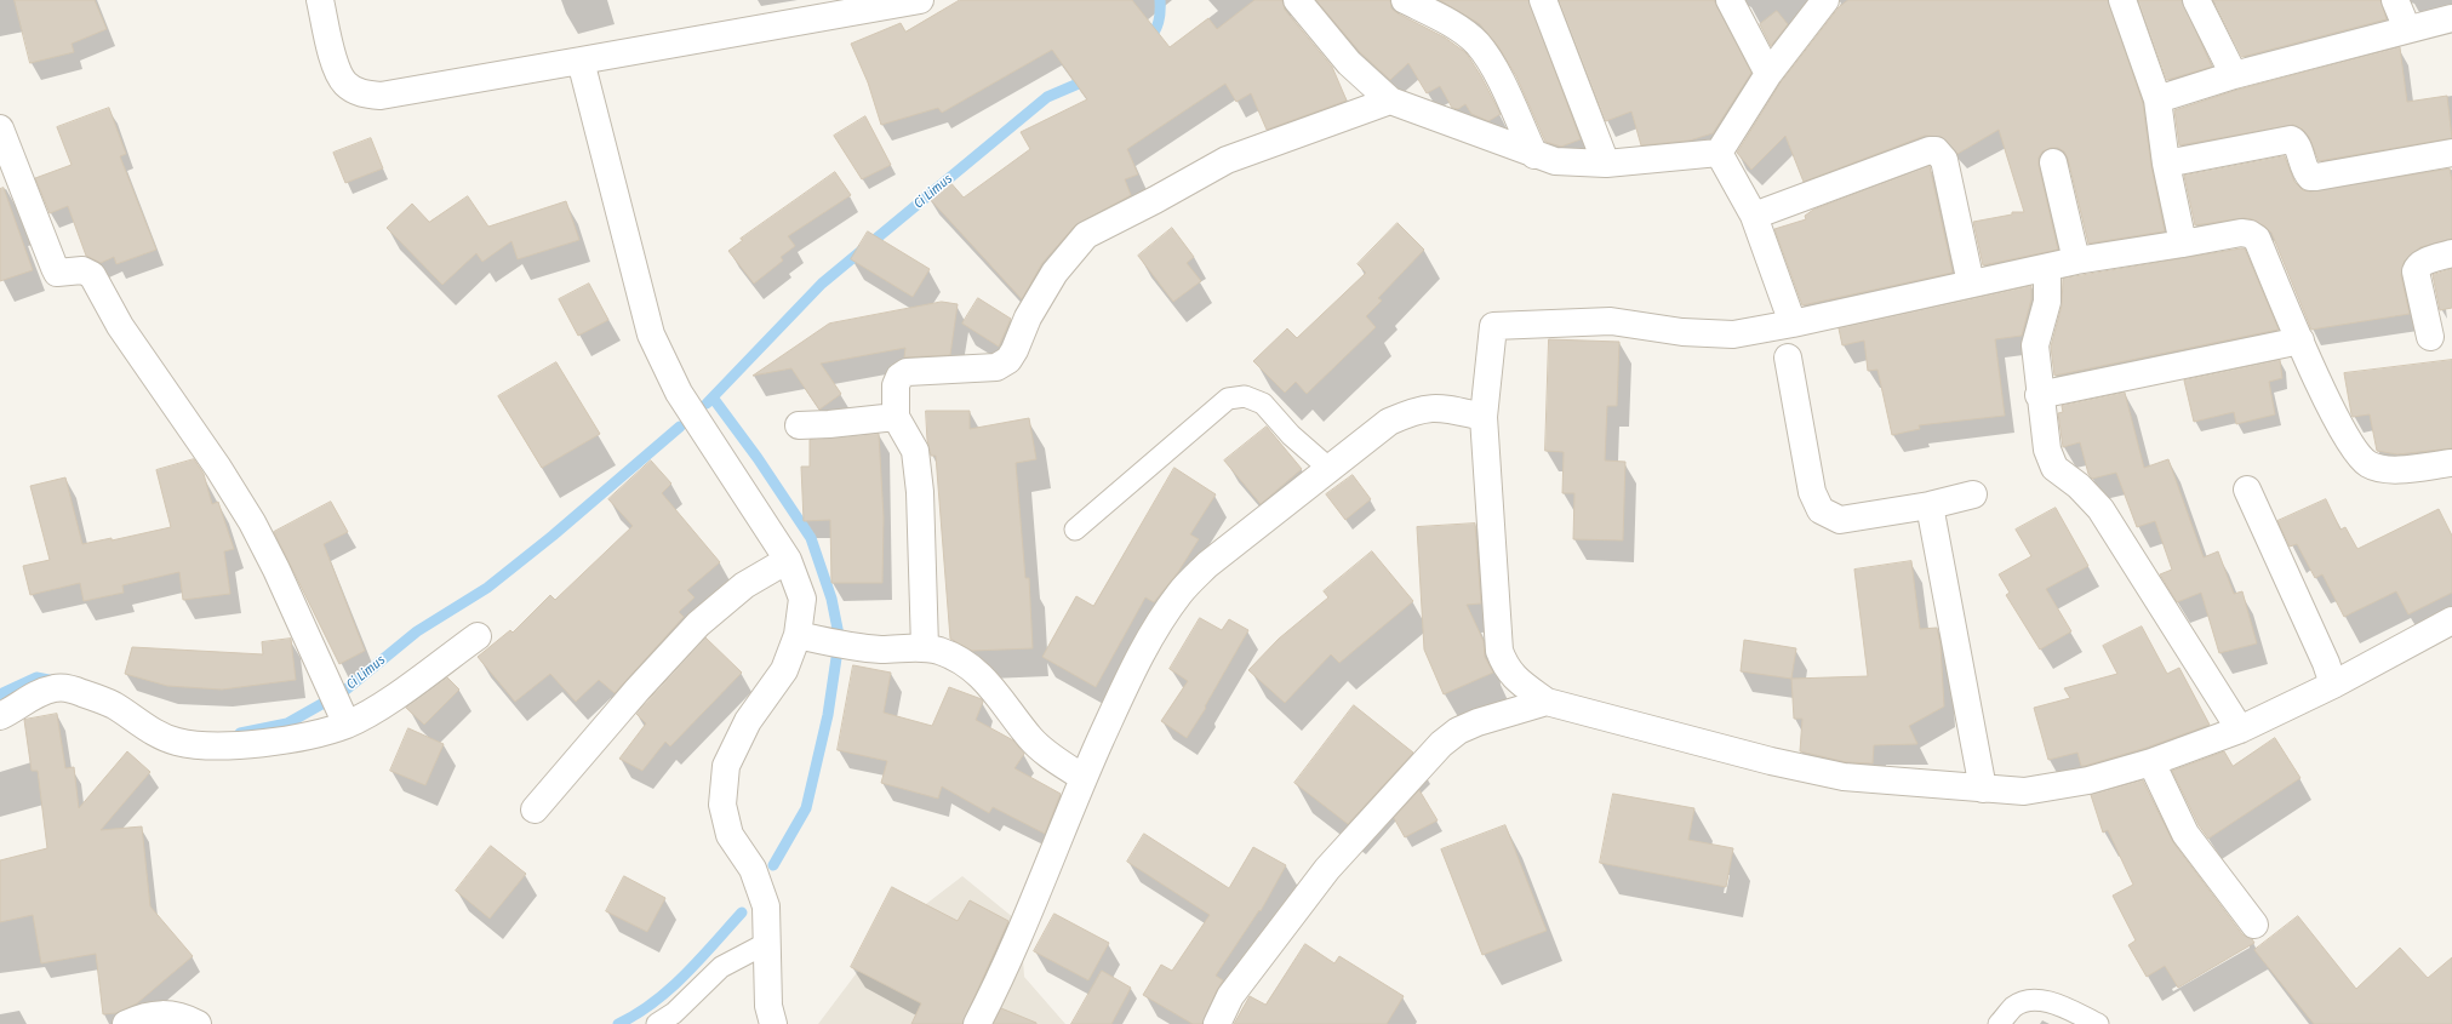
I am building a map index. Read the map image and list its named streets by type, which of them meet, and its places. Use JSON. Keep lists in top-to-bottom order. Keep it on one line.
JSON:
{"water":["Ci Limus"]}
